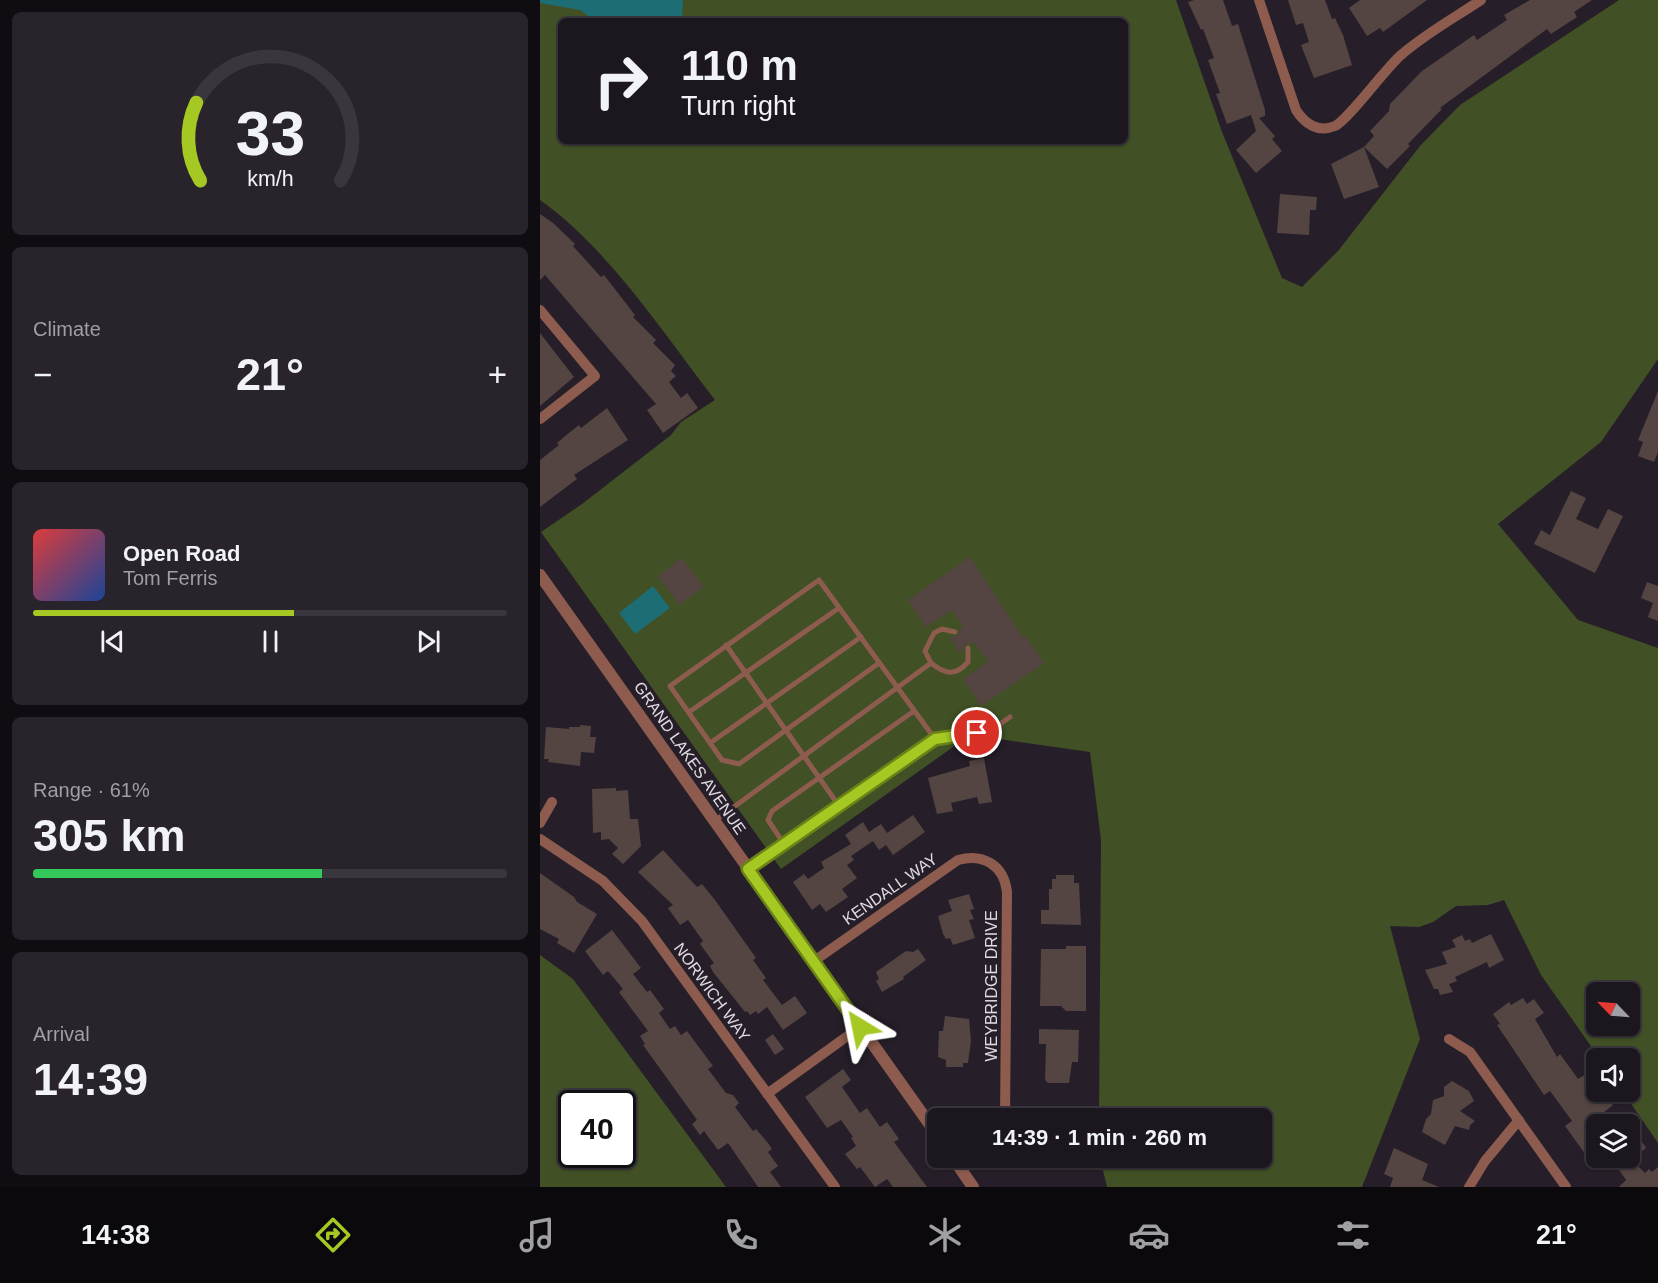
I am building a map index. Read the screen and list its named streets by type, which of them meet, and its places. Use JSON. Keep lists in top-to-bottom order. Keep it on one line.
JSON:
{"streets":{"street":["GRAND LAKES AVENUE","KENDALL WAY","WEYBRIDGE DRIVE","NORWICH WAY"]},"crossings":[["GRAND LAKES AVENUE","KENDALL WAY"],["KENDALL WAY","WEYBRIDGE DRIVE"]],"north":"top left","page":{"turn":["110 m","Turn right"],"tile":["Climate",["Range · 61%","305 km"],["Arrival","14:39"]],"heat":["−","21°","+"],"song":["Open Road","Tom Ferris"],"limit":"40","trip":"14:39 · 1 min · 260 m","tabs":["14:38","21°"],"gauge":["33","km/h"]}}
